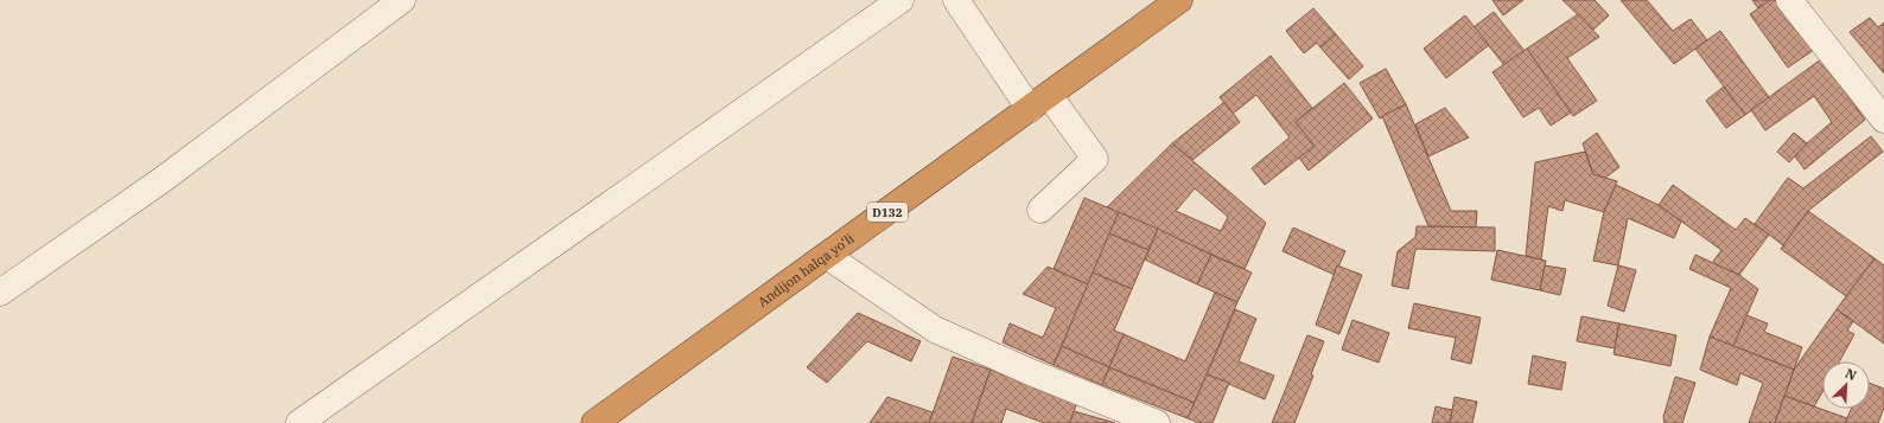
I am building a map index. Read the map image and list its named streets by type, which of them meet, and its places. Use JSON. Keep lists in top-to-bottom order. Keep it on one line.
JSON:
{"streets":{"highway":["D132","Andijon halqa yo‘li"]},"north":"top right"}
